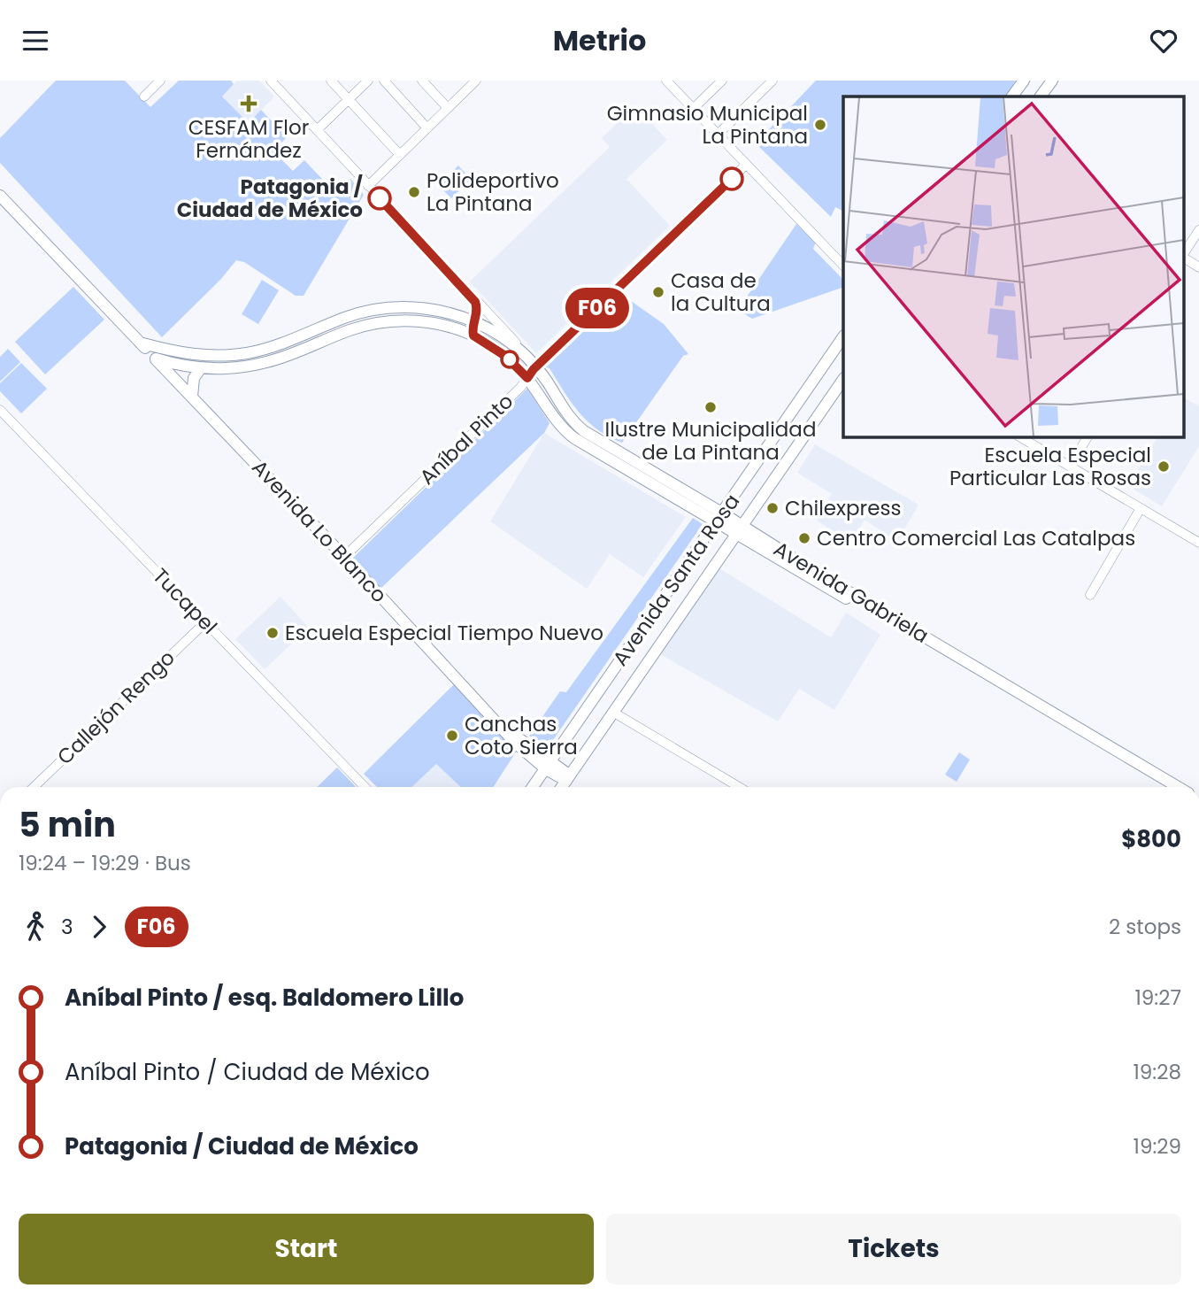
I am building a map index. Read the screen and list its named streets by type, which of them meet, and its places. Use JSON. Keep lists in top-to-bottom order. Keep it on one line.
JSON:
{"streets":{"main road":["Avenida Lo Blanco","Avenida Santa Rosa","Avenida Gabriela"],"street":["Aníbal Pinto","Tucapel","Callejón Rengo"]},"crossings":[["Aníbal Pinto","Avenida Lo Blanco"],["Aníbal Pinto","Avenida Gabriela"],["Avenida Lo Blanco","Avenida Santa Rosa"],["Avenida Lo Blanco","Avenida Gabriela"],["Avenida Santa Rosa","Avenida Gabriela"],["Tucapel","Callejón Rengo"]],"places":{"health":["CESFAM Flor Fernández"],"other":["Gimnasio Municipal La Pintana","Polideportivo La Pintana","Patagonia / Ciudad de México","Casa de la Cultura","Ilustre Municipalidad de La Pintana","Escuela Especial Particular Las Rosas","Chilexpress","Centro Comercial Las Catalpas","Escuela Especial Tiempo Nuevo","Canchas Coto Sierra"]},"lines":["bus line F06"],"page":{"header":"Metrio","on_map":"F06","heading":["5 min","19:24 – 19:29 · Bus","$800"],"legs":["3","F06","2 stops"],"list":[{"name":"Aníbal Pinto / esq. Baldomero Lillo","value":"19:27"},{"name":"Aníbal Pinto / Ciudad de México","value":"19:28"},{"name":"Patagonia / Ciudad de México","value":"19:29"}],"buttons":["Start","Tickets"]}}
